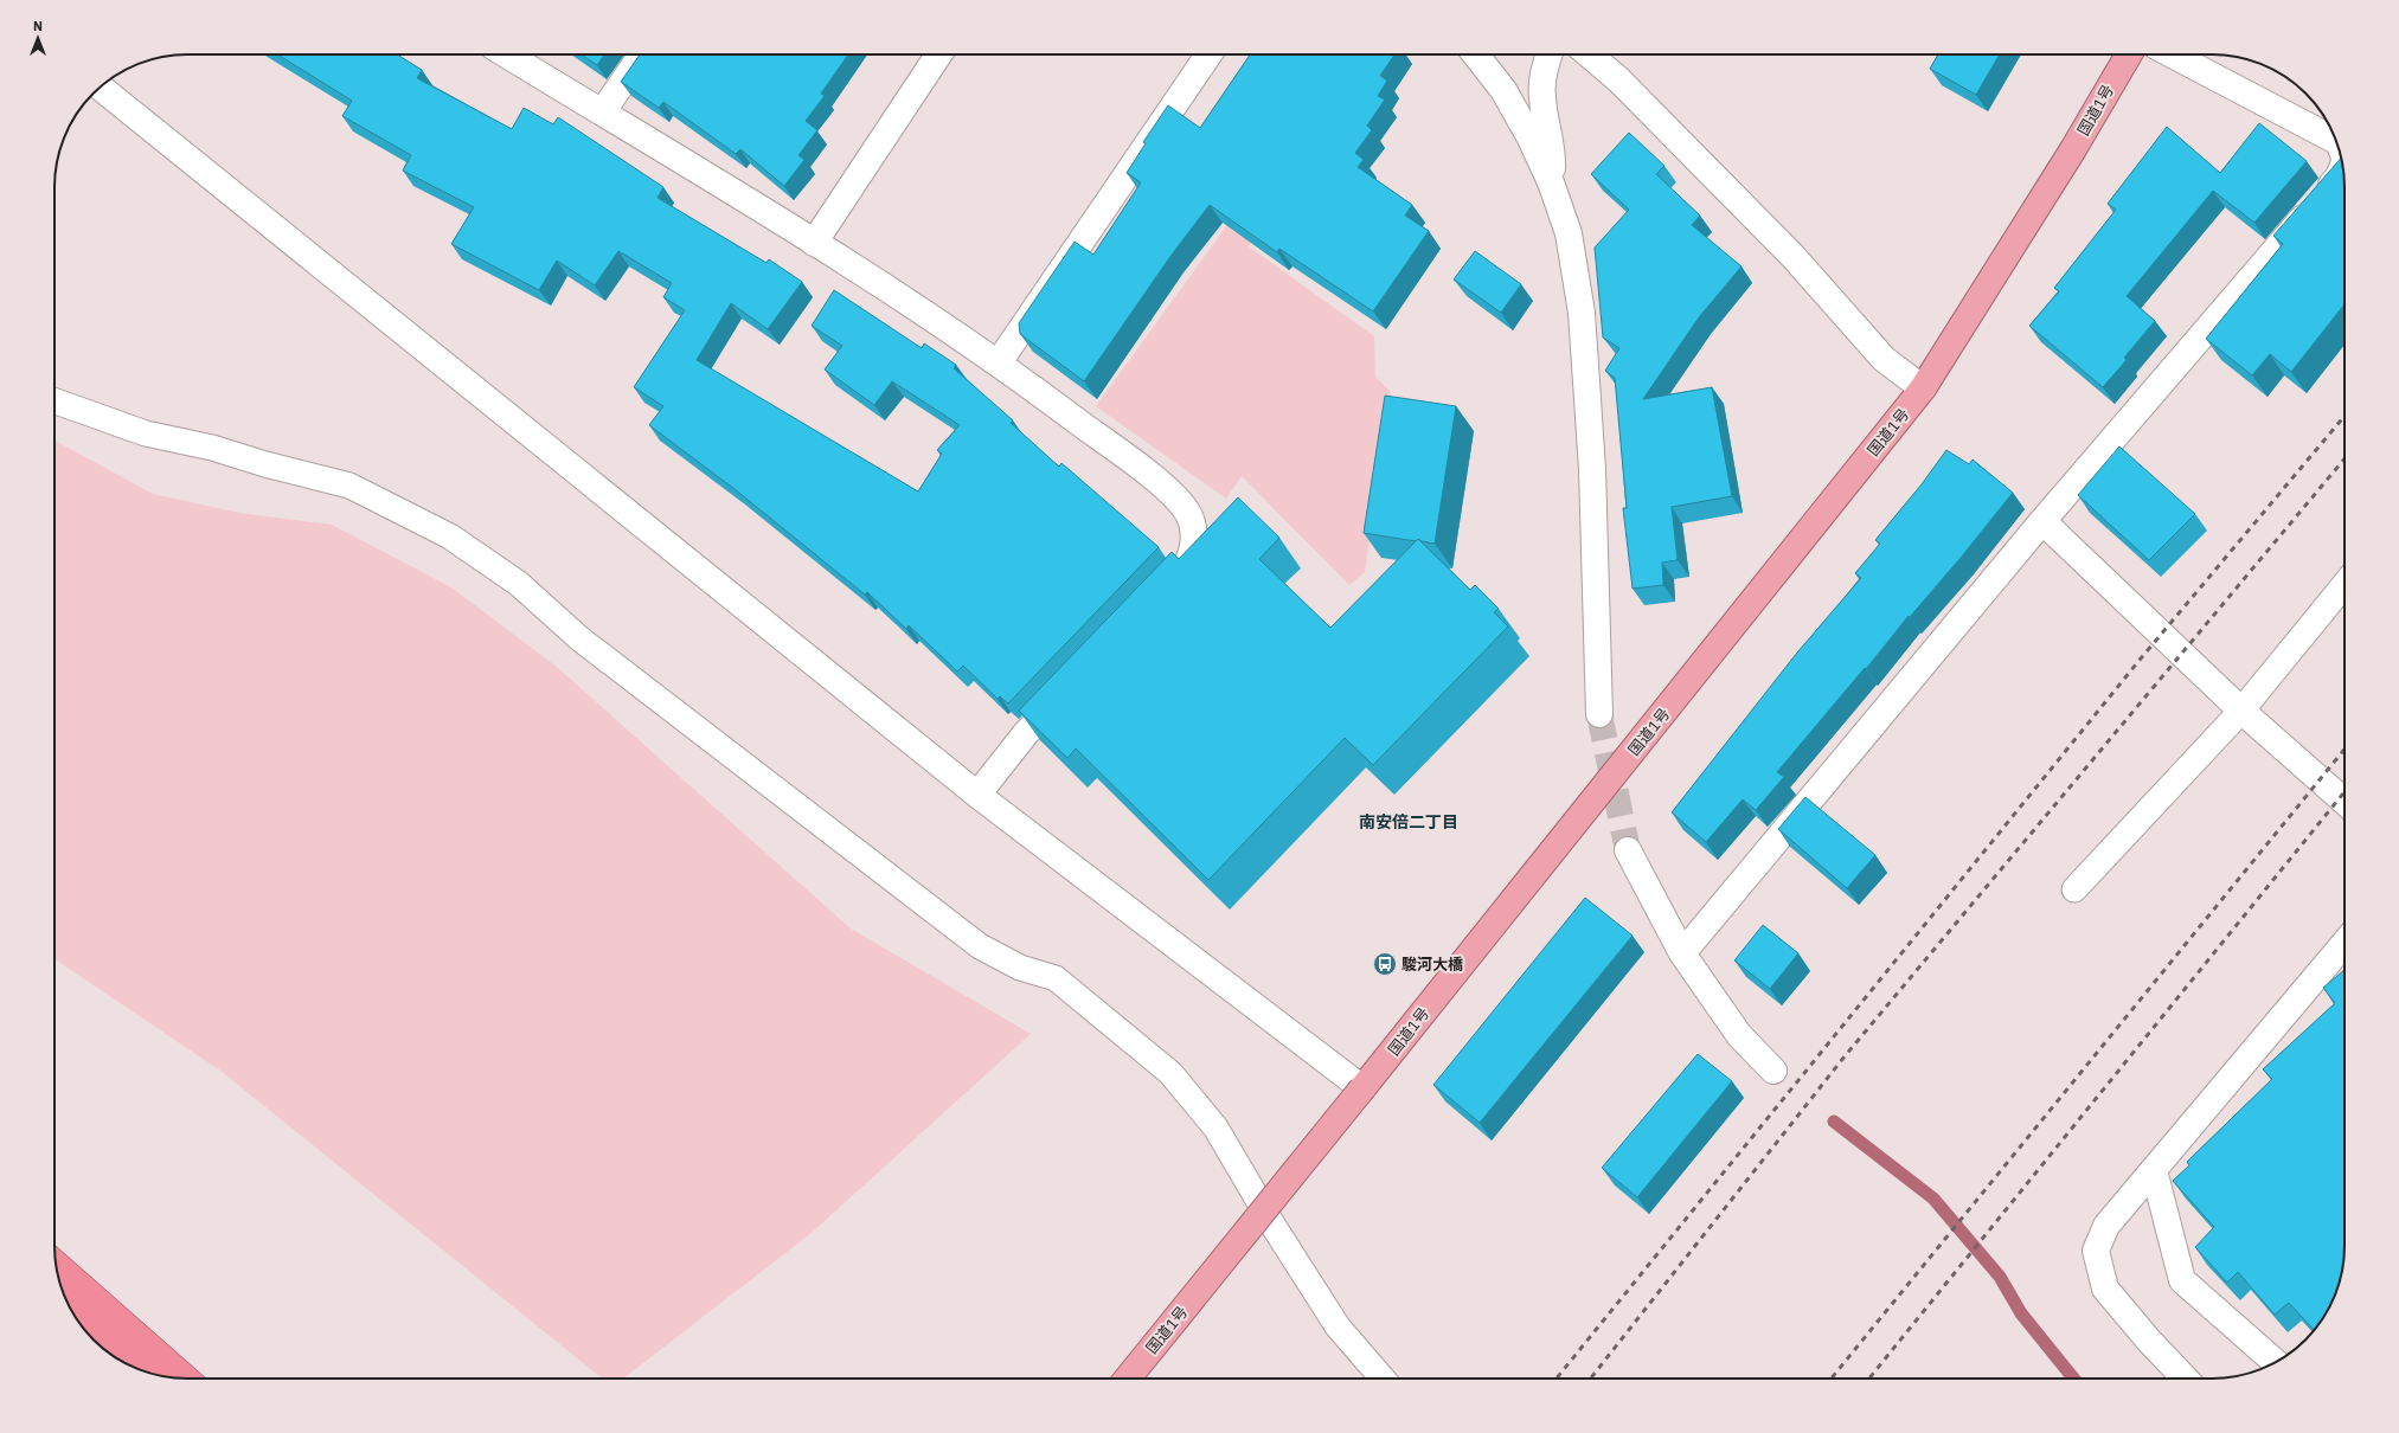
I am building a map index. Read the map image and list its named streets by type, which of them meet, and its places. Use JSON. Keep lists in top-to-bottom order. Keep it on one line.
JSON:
{"streets":{"highway":["国道1号"]},"districts":["南安倍二丁目"],"places":{"bus stop":["駿河大橋"]},"north":"top"}
